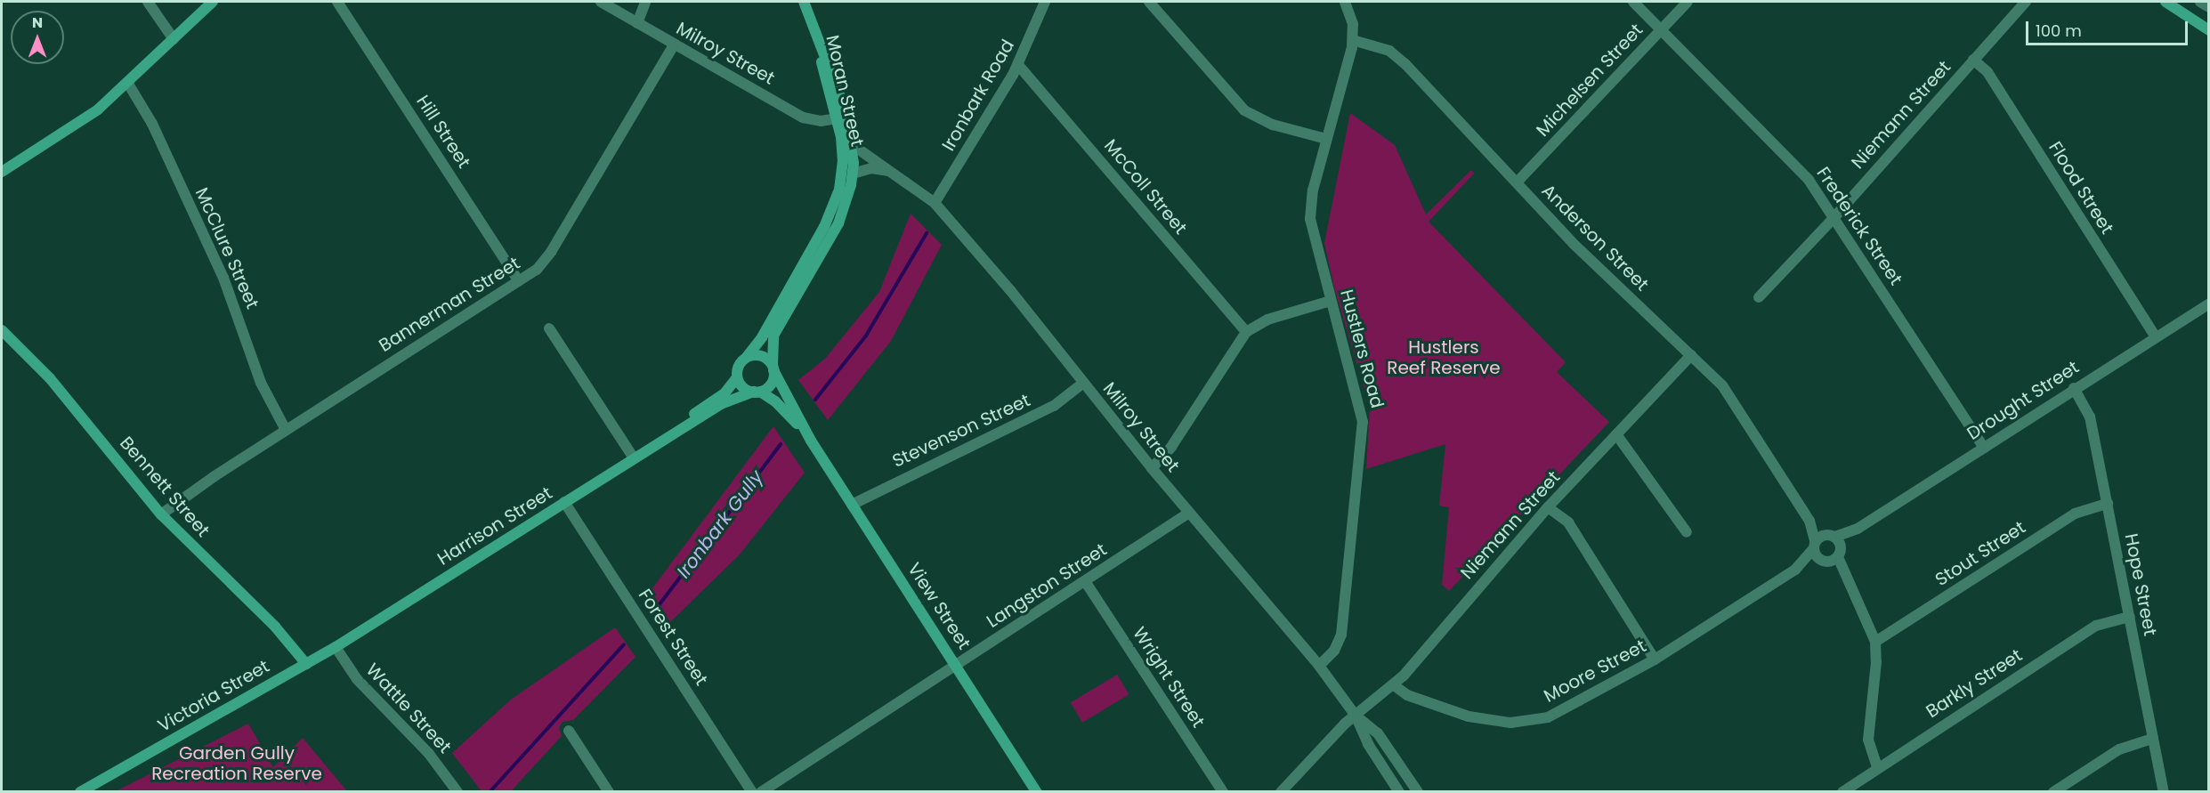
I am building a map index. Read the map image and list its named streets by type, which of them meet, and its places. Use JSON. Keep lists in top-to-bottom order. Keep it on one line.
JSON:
{"streets":{"street":["Milroy Street","Michelsen Street","Moran Street","Ironbark Road","Niemann Street","Hill Street","McColl Street","Flood Street","Frederick Street","Anderson Street","McClure Street","Bannerman Street","Hustlers Road","Drought Street","Stevenson Street","Bennett Street","Harrison Street","Stout Street","Hope Street","Langston Street","View Street","Forest Street","Moore Street","Wright Street","Barkly Street","Victoria Street","Wattle Street"]},"crossings":[["Milroy Street","Moran Street"],["Milroy Street","Ironbark Road"],["Milroy Street","Niemann Street"],["Milroy Street","Bannerman Street"],["Milroy Street","Hustlers Road"],["Milroy Street","Stevenson Street"],["Milroy Street","Langston Street"],["Michelsen Street","Frederick Street"],["Michelsen Street","Anderson Street"],["Ironbark Road","McColl Street"],["Niemann Street","Flood Street"],["Niemann Street","Frederick Street"],["Niemann Street","Anderson Street"],["Niemann Street","Moore Street"],["Hill Street","Bannerman Street"],["Flood Street","Drought Street"],["Frederick Street","Drought Street"],["Anderson Street","Hustlers Road"],["Anderson Street","Drought Street"],["Anderson Street","Moore Street"],["McClure Street","Bannerman Street"],["Bannerman Street","Bennett Street"],["Drought Street","Hope Street"],["Drought Street","Moore Street"],["Stevenson Street","View Street"],["Bennett Street","Victoria Street"],["Harrison Street","View Street"],["Harrison Street","Forest Street"],["Harrison Street","Victoria Street"],["Harrison Street","Wattle Street"],["Stout Street","Hope Street"],["Hope Street","Barkly Street"],["Langston Street","View Street"],["Langston Street","Wright Street"],["Victoria Street","Wattle Street"]],"water":["Ironbark Gully"],"parks":["Hustlers Reef Reserve","Garden Gully Recreation Reserve"],"scale_bar":"100 m","north":"top"}
